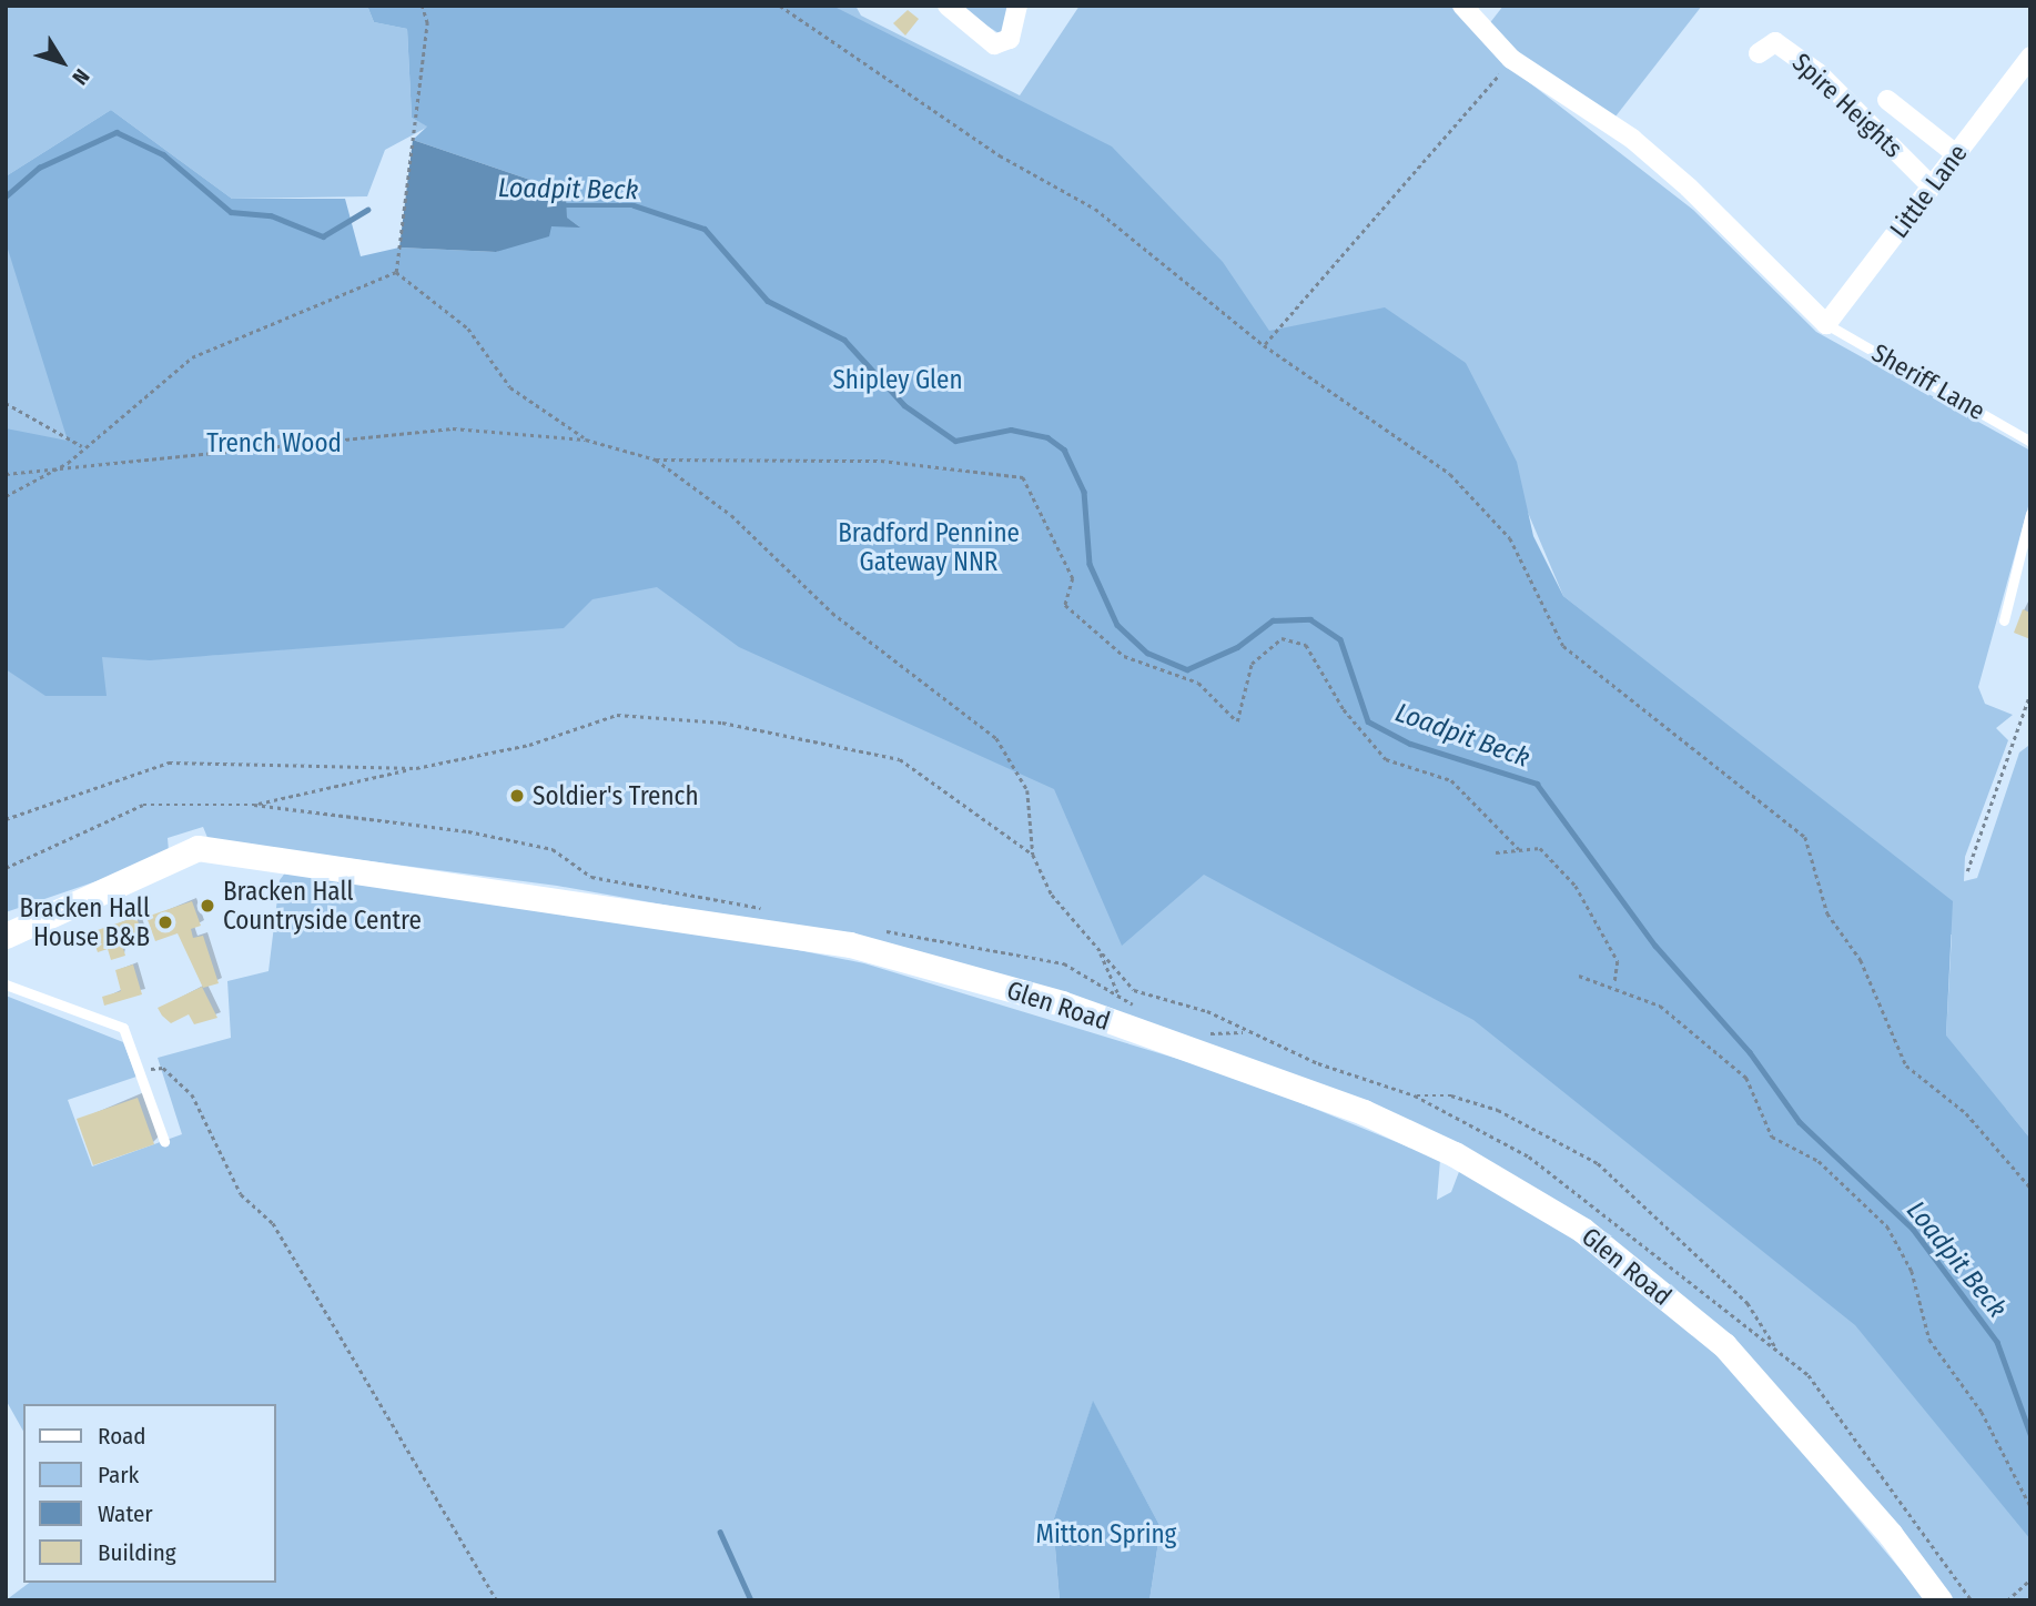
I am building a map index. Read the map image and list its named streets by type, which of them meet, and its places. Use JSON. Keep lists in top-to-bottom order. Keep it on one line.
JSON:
{"streets":{"street":["Spire Heights","Little Lane","Glen Road"],"lane":["Sheriff Lane"]},"crossings":[["Spire Heights","Little Lane"],["Little Lane","Sheriff Lane"]],"water":["Loadpit Beck"],"parks":["Shipley Glen","Trench Wood","Bradford Pennine Gateway NNR","Mitton Spring"],"places":["Soldier's Trench","Bracken Hall Countryside Centre","Bracken Hall House B&B"],"legend":["Road","Park","Water","Building"],"north":"bottom right"}
